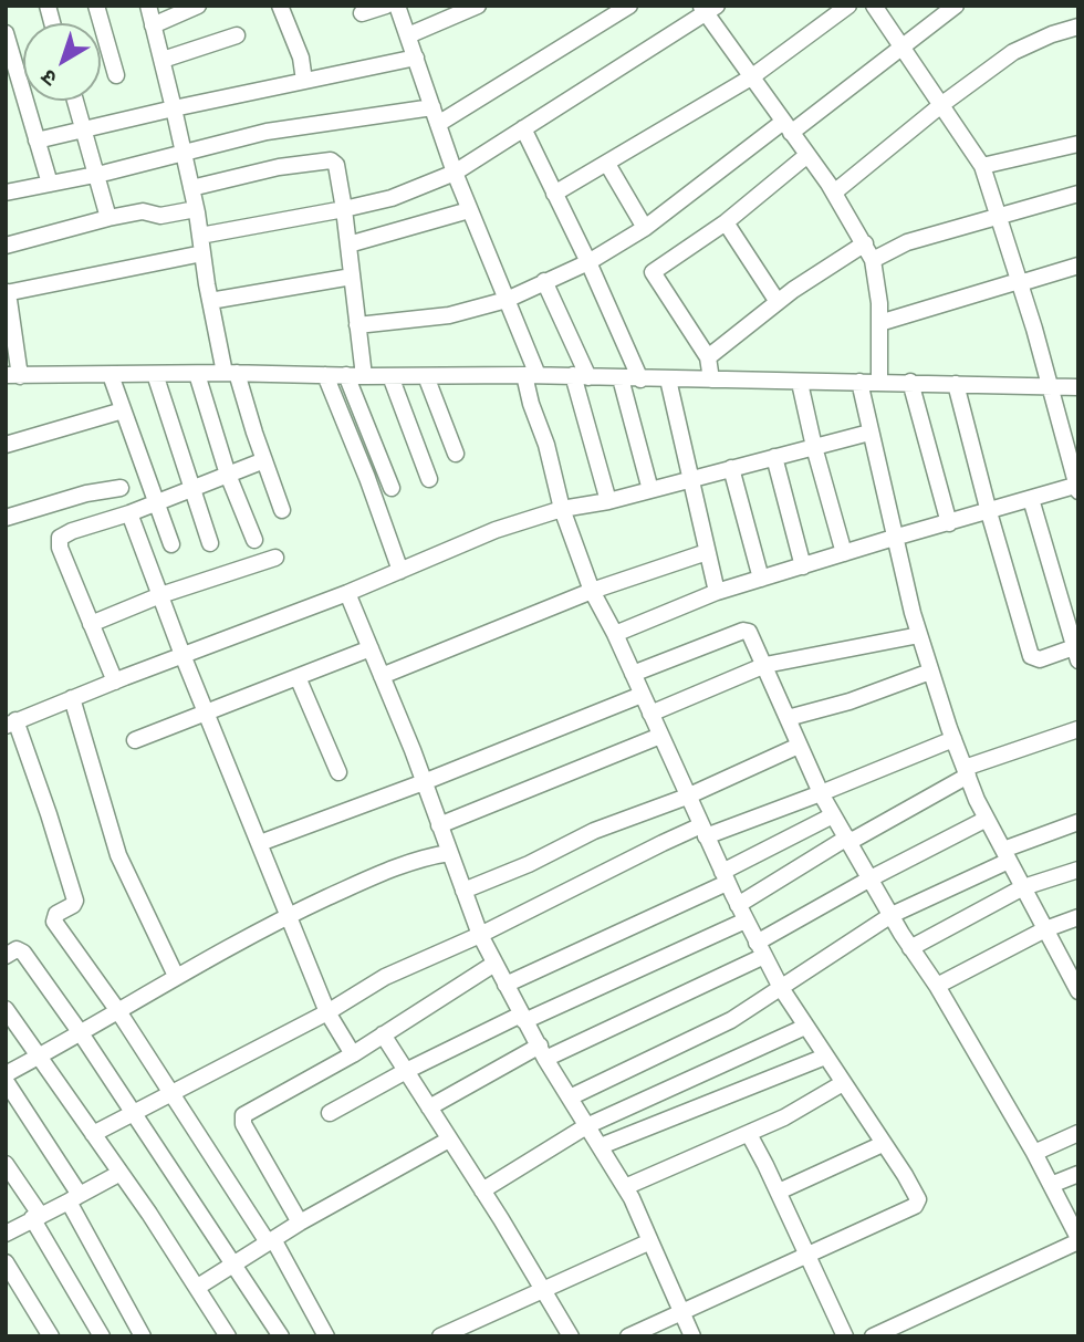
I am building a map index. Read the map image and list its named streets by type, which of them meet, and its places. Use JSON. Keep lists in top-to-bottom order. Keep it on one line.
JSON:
{"north":"bottom left"}
